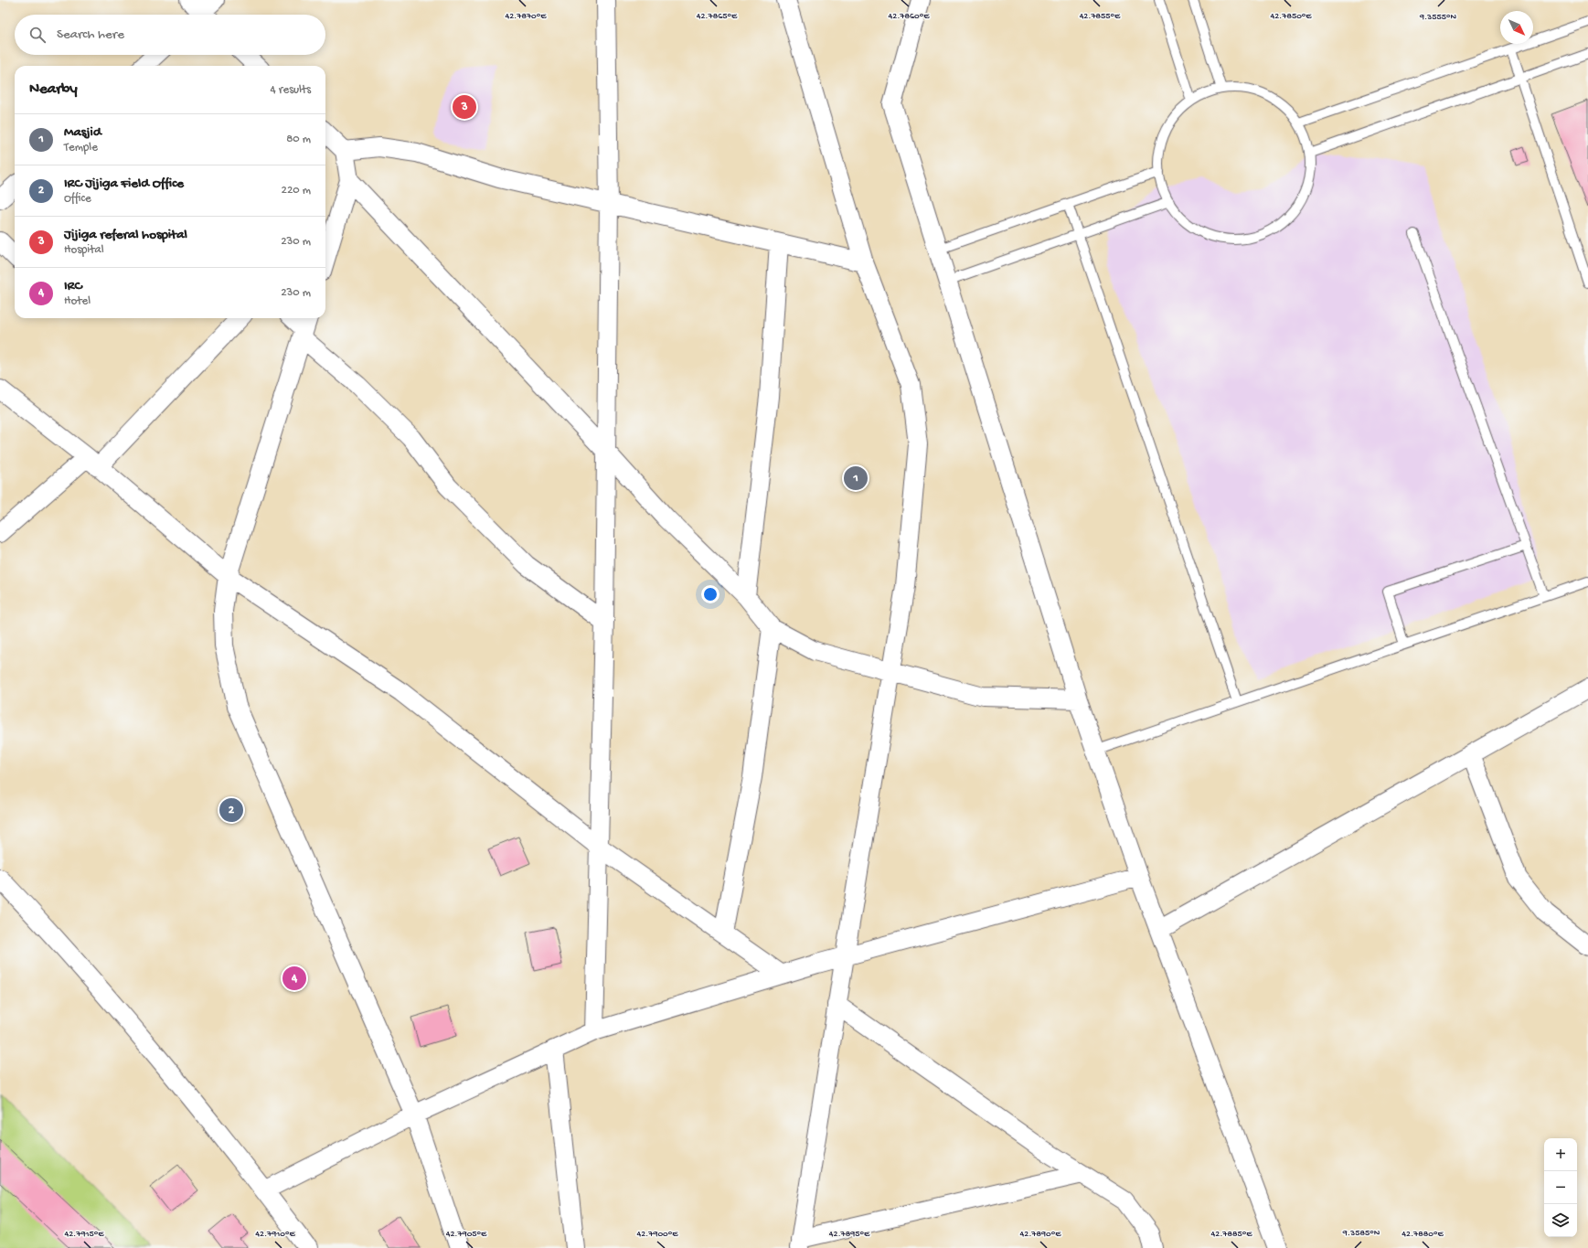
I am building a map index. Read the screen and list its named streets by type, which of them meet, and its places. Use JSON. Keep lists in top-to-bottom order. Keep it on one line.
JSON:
{"north":"bottom right","page":{"search":"Search here","heading":["Nearby","4 results"],"pins":["3","1","2","4"],"list":[{"mark":"1","name":"Masjid","note":"Temple","value":"80 m"},{"mark":"2","name":"IRC Jijiga Field Office","note":"Office","value":"220 m"},{"mark":"3","name":"Jijiga referal hospital","note":"Hospital","value":"230 m"},{"mark":"4","name":"IRC","note":"Hotel","value":"230 m"}],"map_buttons":["+","−"]},"coordinates":["42.7865°E","42.7860°E","42.7855°E","42.7850°E","42.7870°E","9.3555°N","9.3585°N","42.7915°E","42.7910°E","42.7905°E","42.7900°E","42.7895°E","42.7890°E","42.7885°E","42.7880°E"]}
